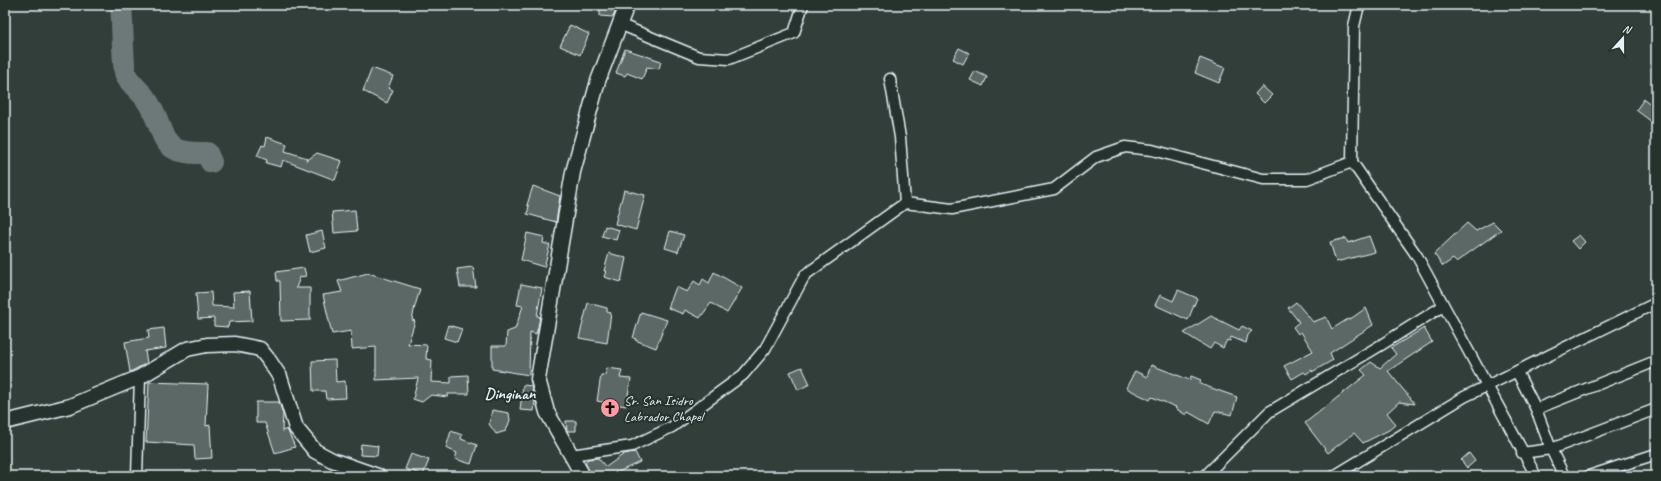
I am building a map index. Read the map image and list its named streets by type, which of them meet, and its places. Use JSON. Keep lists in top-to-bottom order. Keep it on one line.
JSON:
{"districts":["Dinginan"],"places":{"church":["Sr. San Isidro Labrador Chapel"]},"north":"top"}
